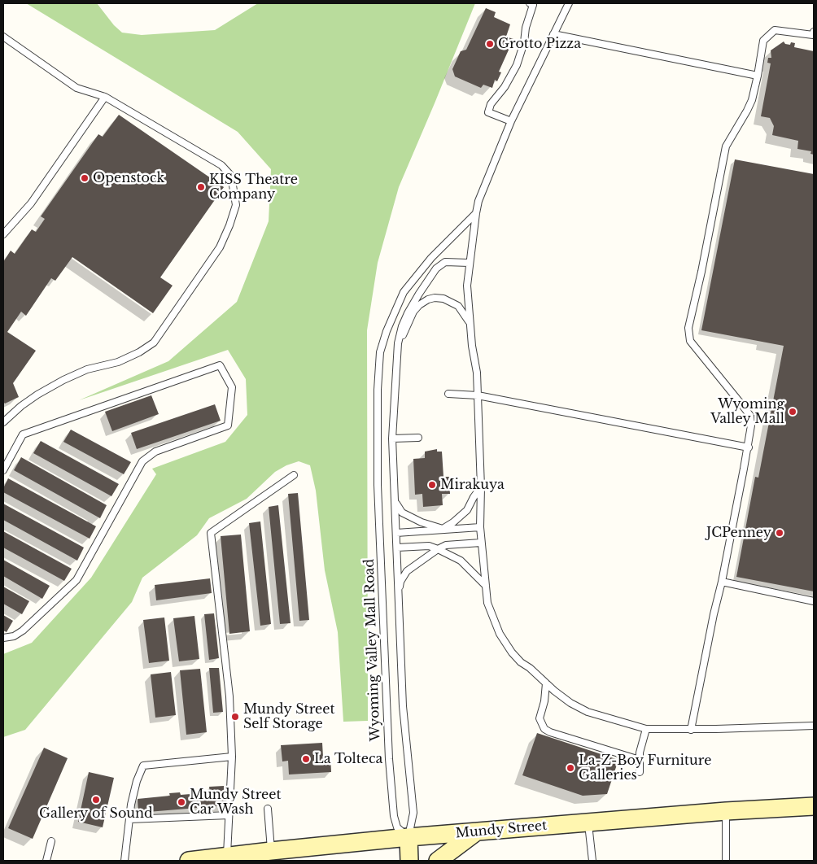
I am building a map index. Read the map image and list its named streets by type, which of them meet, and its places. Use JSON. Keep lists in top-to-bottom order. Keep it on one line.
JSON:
{"streets":{"main road":["Mundy Street"],"lane":["Wyoming Valley Mall Road"]},"crossings":[["Wyoming Valley Mall Road","Mundy Street"]],"places":["Grotto Pizza","Openstock","KISS Theatre Company","Wyoming Valley Mall","Mirakuya","JCPenney","Mundy Street Self Storage","La Tolteca","La-Z-Boy Furniture Galleries","Gallery of Sound","Mundy Street Car Wash"]}
